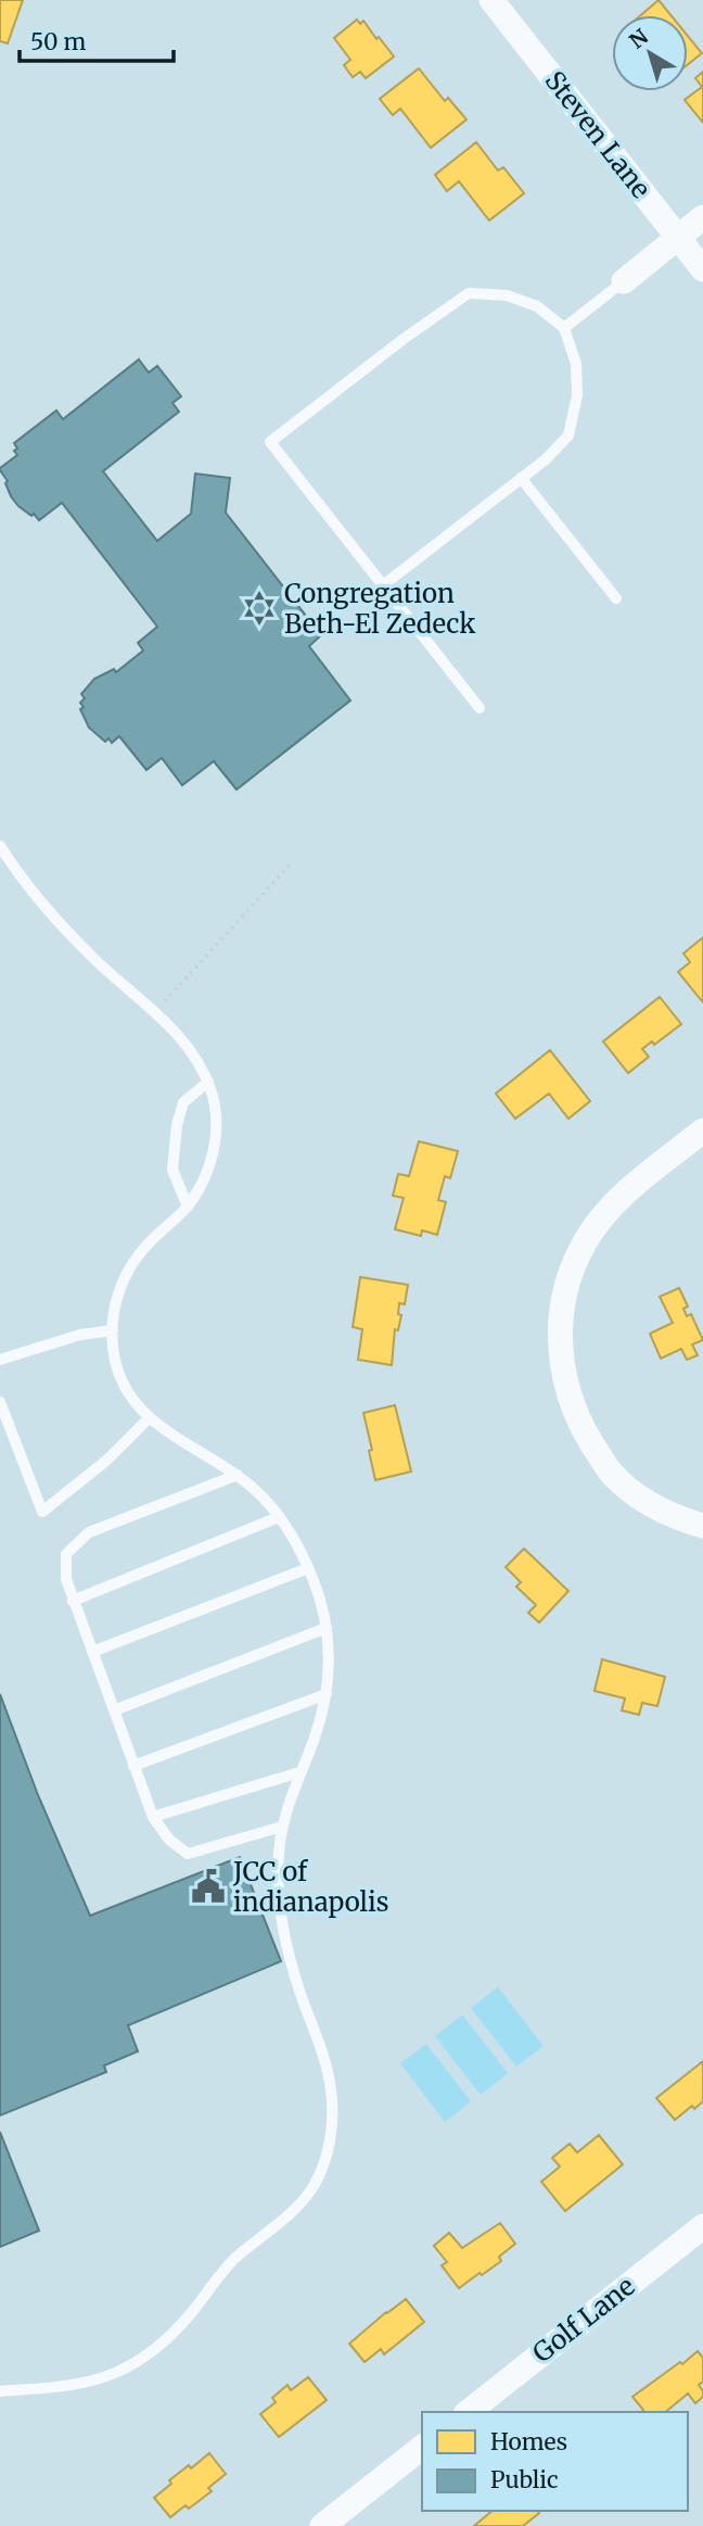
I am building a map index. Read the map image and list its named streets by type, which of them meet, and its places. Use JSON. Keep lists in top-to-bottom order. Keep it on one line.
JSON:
{"streets":{"street":["Steven Lane","Golf Lane"]},"places":{"synagogue":["Congregation Beth-El Zedeck"],"public building":["JCC of indianapolis"]},"legend":["Homes","Public"],"scale_bar":"50 m","north":"top left"}
